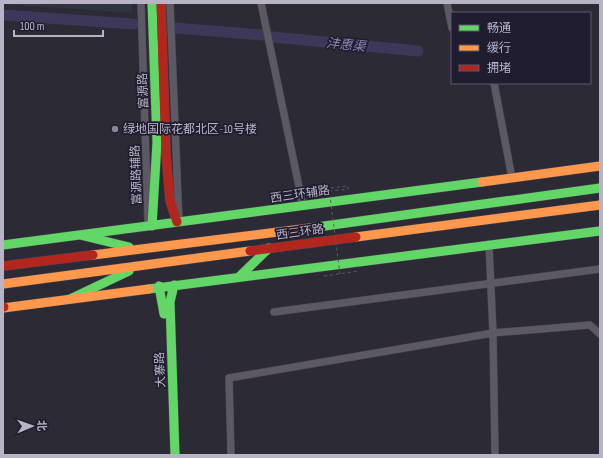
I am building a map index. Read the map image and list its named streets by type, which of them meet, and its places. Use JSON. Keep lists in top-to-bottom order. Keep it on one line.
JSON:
{"streets":{"main road":["富源路","西三环辅路","西三环路","大寨路"],"street":["富源路辅路"]},"crossings":[["富源路","富源路辅路"],["富源路","西三环辅路"],["富源路辅路","西三环辅路"]],"water":["沣惠渠"],"places":["绿地国际花都北区-10号楼"],"legend":["畅通","缓行","拥堵"],"scale_bar":"100 m","north":"right"}
